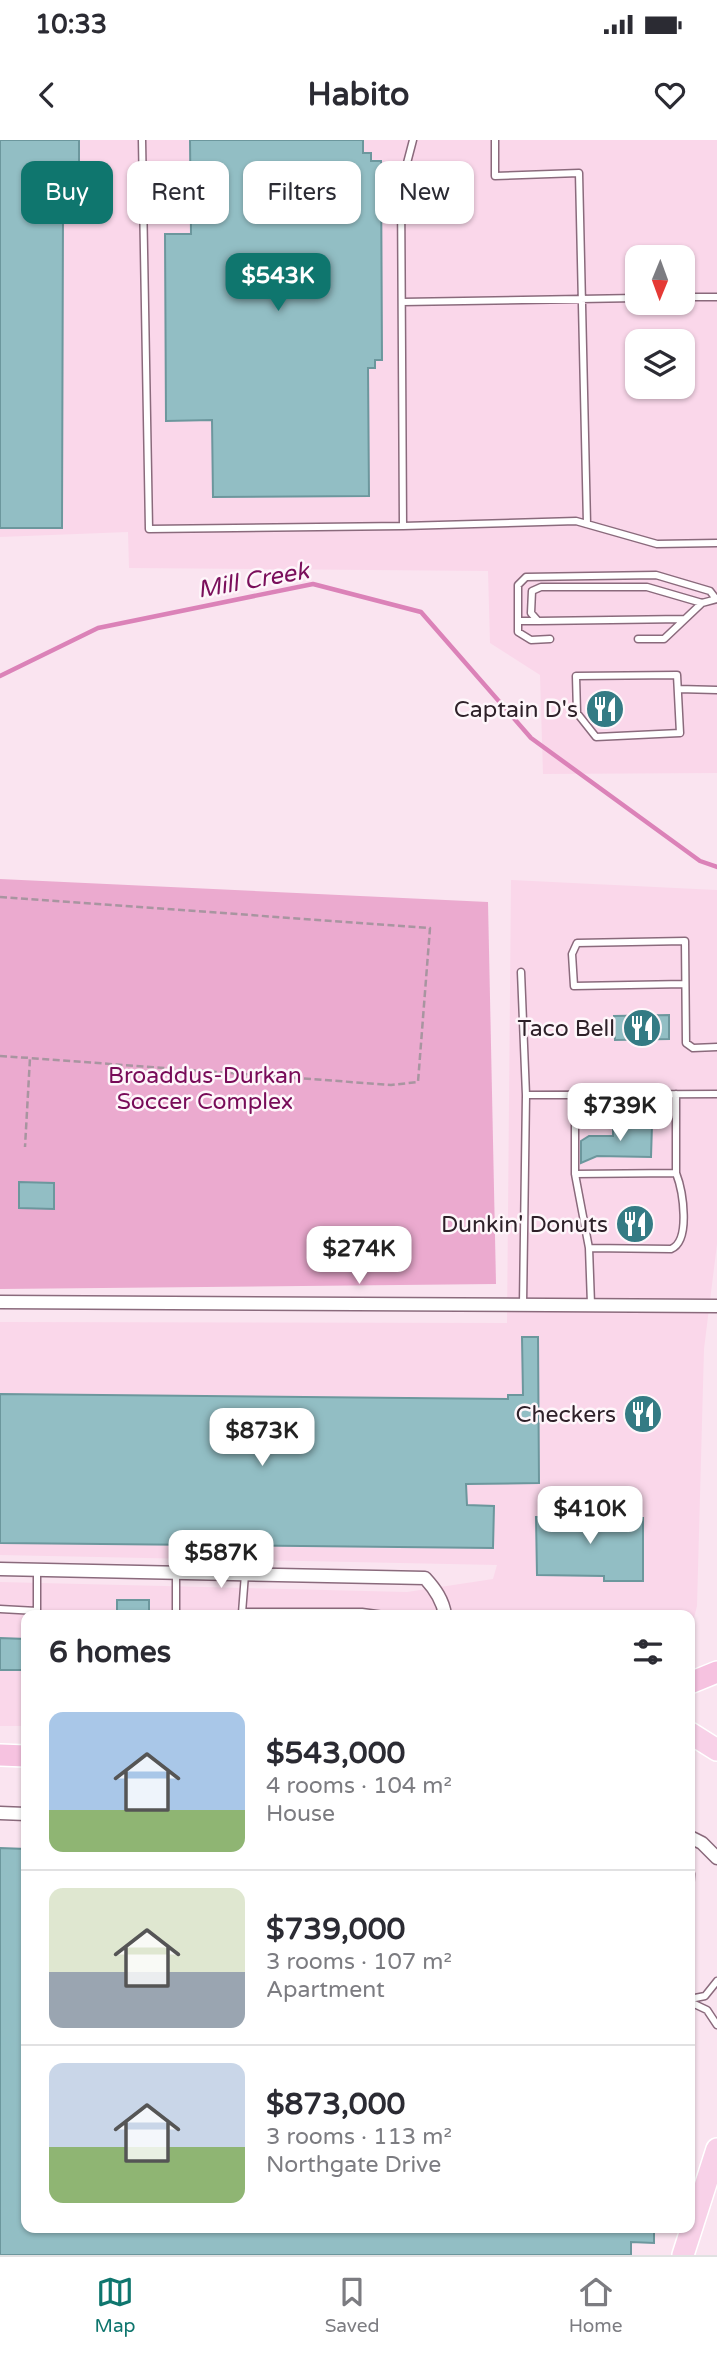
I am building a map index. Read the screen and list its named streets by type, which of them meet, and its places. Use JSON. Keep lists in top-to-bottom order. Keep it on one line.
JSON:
{"water":["Mill Creek"],"parks":["Broaddus-Durkan Soccer Complex"],"places":{"restaurant":["Captain D's","Taco Bell","Dunkin' Donuts","Checkers"]},"north":"bottom","page":{"status":"10:33","header":"Habito","chip":["Buy","Rent","Filters","New"],"price":["$543K","$739K","$274K","$873K","$410K","$587K"],"heading":"6 homes","list":[{"name":"$543,000","note":"4 rooms · 104 m² · House"},{"name":"$739,000","note":"3 rooms · 107 m² · Apartment"},{"name":"$873,000","note":"3 rooms · 113 m² · Northgate Drive"}],"tabs":["Map","Saved","Home"]}}
